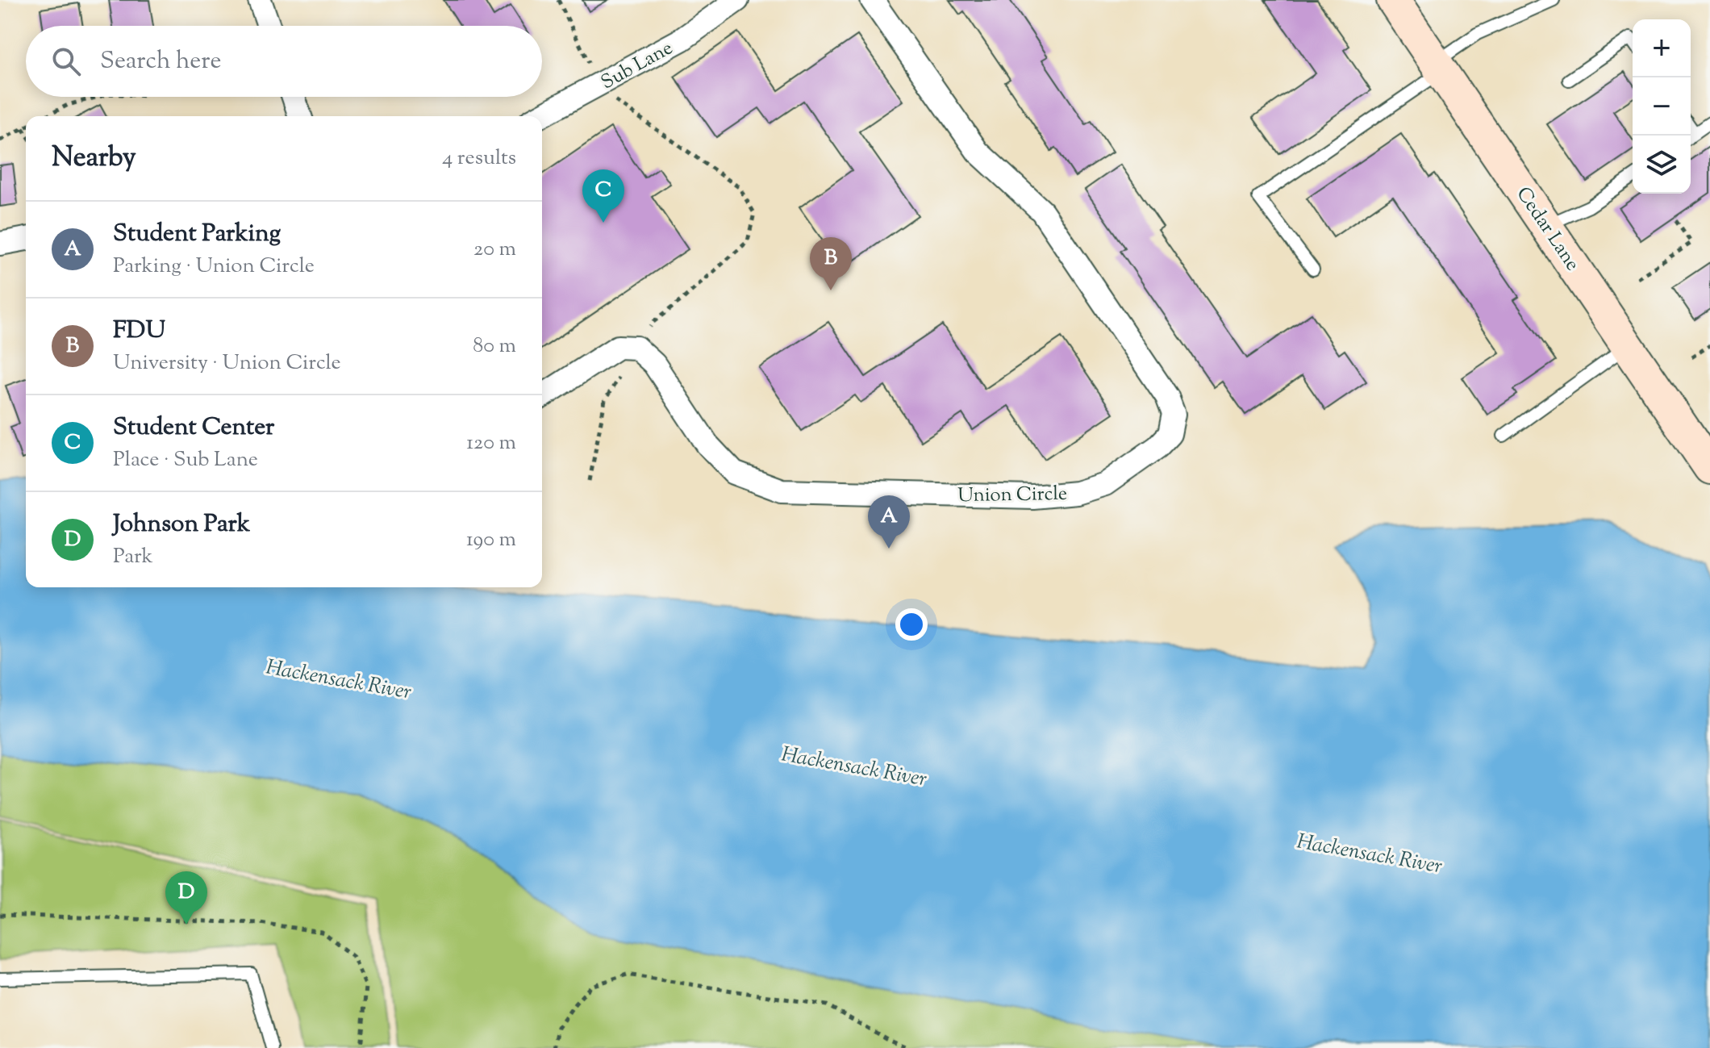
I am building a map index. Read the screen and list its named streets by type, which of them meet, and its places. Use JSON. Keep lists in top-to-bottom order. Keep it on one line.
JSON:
{"streets":{"main road":["Cedar Lane"],"street":["Sub Lane","Union Circle"]},"water":["Hackensack River"],"page":{"map_buttons":["+","−"],"search":"Search here","heading":["Nearby","4 results"],"pins":["C","B","A","D"],"list":[{"mark":"A","name":"Student Parking","note":"Parking · Union Circle","value":"20 m"},{"mark":"B","name":"FDU","note":"University · Union Circle","value":"80 m"},{"mark":"C","name":"Student Center","note":"Place · Sub Lane","value":"120 m"},{"mark":"D","name":"Johnson Park","note":"Park","value":"190 m"}]}}
